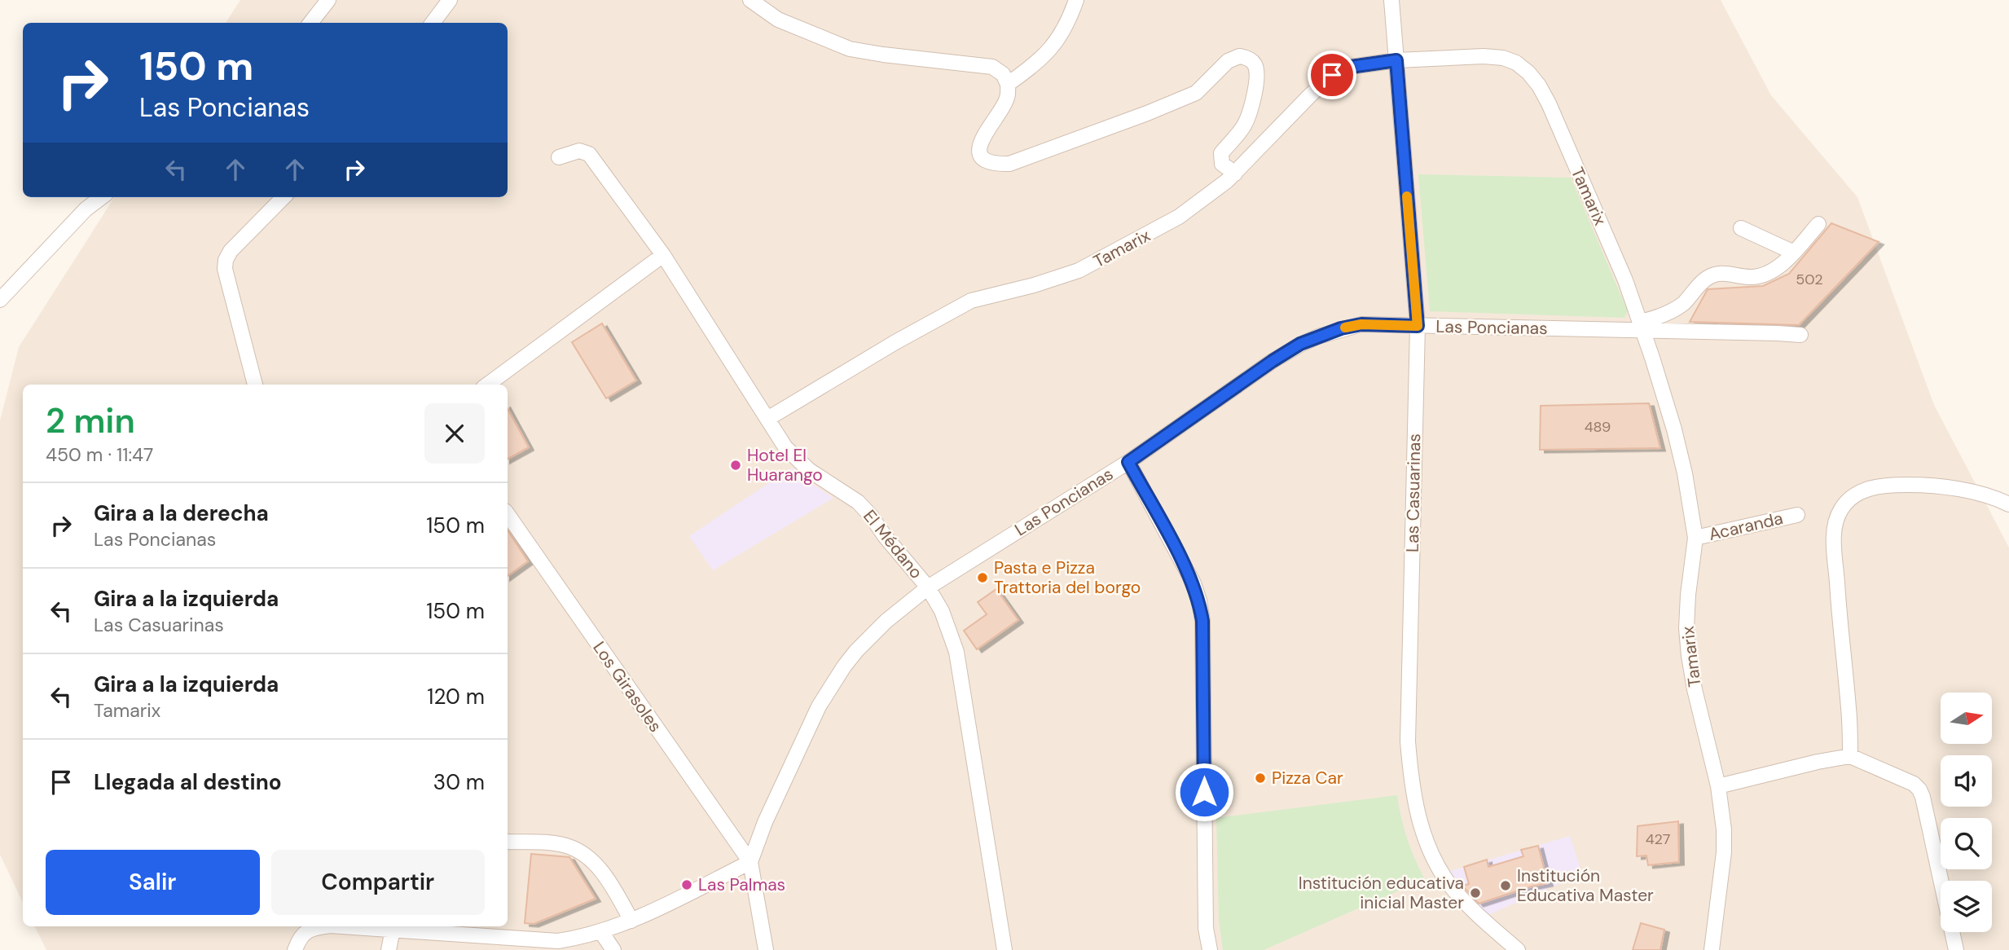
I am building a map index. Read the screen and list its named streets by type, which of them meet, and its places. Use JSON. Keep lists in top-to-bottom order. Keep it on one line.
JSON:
{"streets":{"street":["Tamarix","Las Poncianas","Las Casuarinas","Acaranda","El Médano","Los Girasoles"]},"crossings":[["Tamarix","Las Poncianas"],["Tamarix","Las Casuarinas"],["Tamarix","Acaranda"],["Tamarix","El Médano"],["Las Poncianas","Las Casuarinas"],["Las Poncianas","El Médano"],["Las Poncianas","Los Girasoles"]],"places":["Hotel El Huarango","Pasta e Pizza Trattoria del borgo","Pizza Car","Las Palmas","Institución Educativa Master","Institución educativa inicial Master"],"house_numbers":["502","489","427"],"north":"right","page":{"turn":["150 m","Las Poncianas"],"heading":["2 min","450 m · 11:47"],"list":[{"name":"Gira a la derecha","note":"Las Poncianas","value":"150 m"},{"name":"Gira a la izquierda","note":"Las Casuarinas","value":"150 m"},{"name":"Gira a la izquierda","note":"Tamarix","value":"120 m"},{"name":"Llegada al destino","value":"30 m"}],"buttons":["Salir","Compartir"]}}
